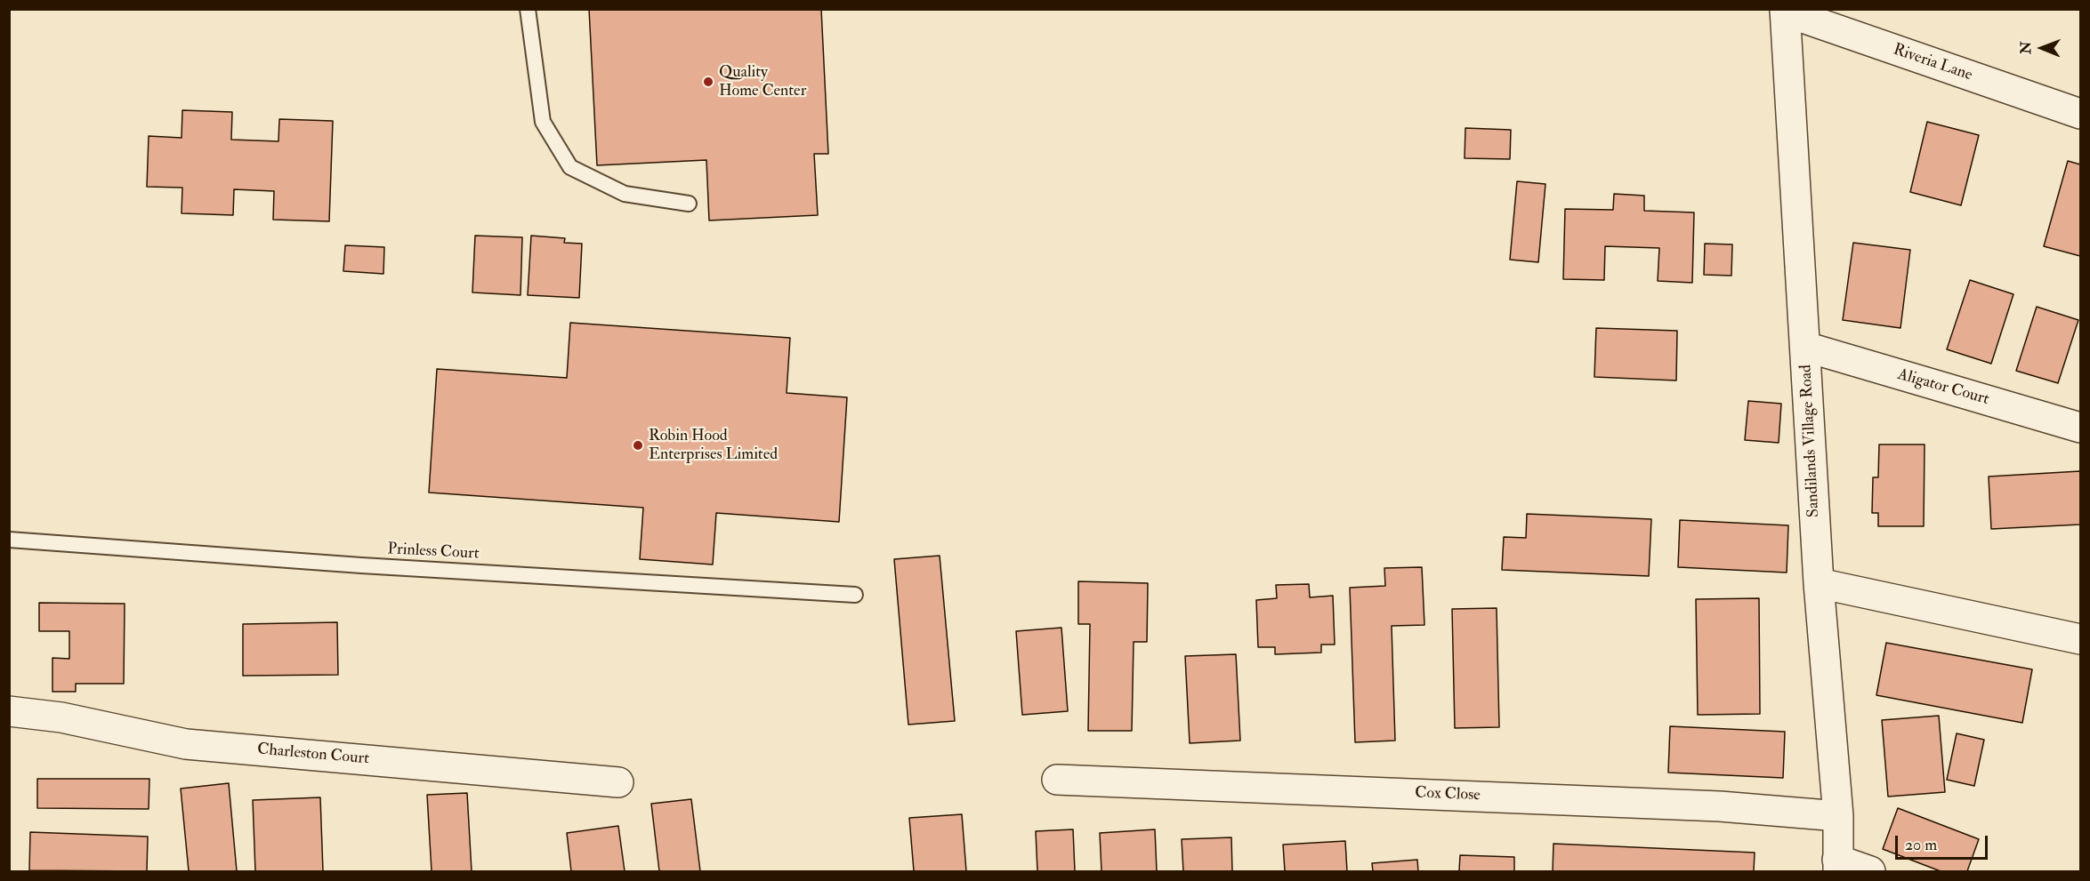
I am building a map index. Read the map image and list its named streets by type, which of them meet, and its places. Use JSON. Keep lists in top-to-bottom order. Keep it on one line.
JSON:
{"streets":{"street":["Riveria Lane","Aligator Court","Sandilands Village Road","Charleston Court","Cox Close"],"lane":["Prinless Court"]},"crossings":[["Riveria Lane","Sandilands Village Road"],["Aligator Court","Sandilands Village Road"],["Sandilands Village Road","Cox Close"]],"places":["Quality Home Center","Robin Hood Enterprises Limited"],"scale_bar":"20 m","north":"left"}
